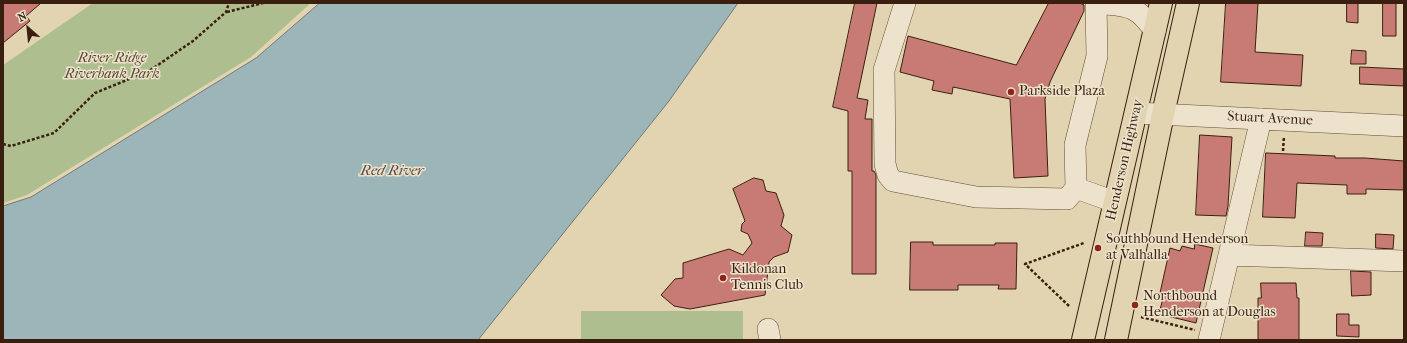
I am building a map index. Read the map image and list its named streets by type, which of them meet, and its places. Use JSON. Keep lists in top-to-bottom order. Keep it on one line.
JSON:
{"streets":{"main road":["Henderson Highway"],"street":["Stuart Avenue"]},"crossings":[["Stuart Avenue","Henderson Highway"]],"water":["Red River"],"parks":["River Ridge Riverbank Park"],"places":["Parkside Plaza","Southbound Henderson at Valhalla","Kildonan Tennis Club","Northbound Henderson at Douglas"],"north":"top left"}
